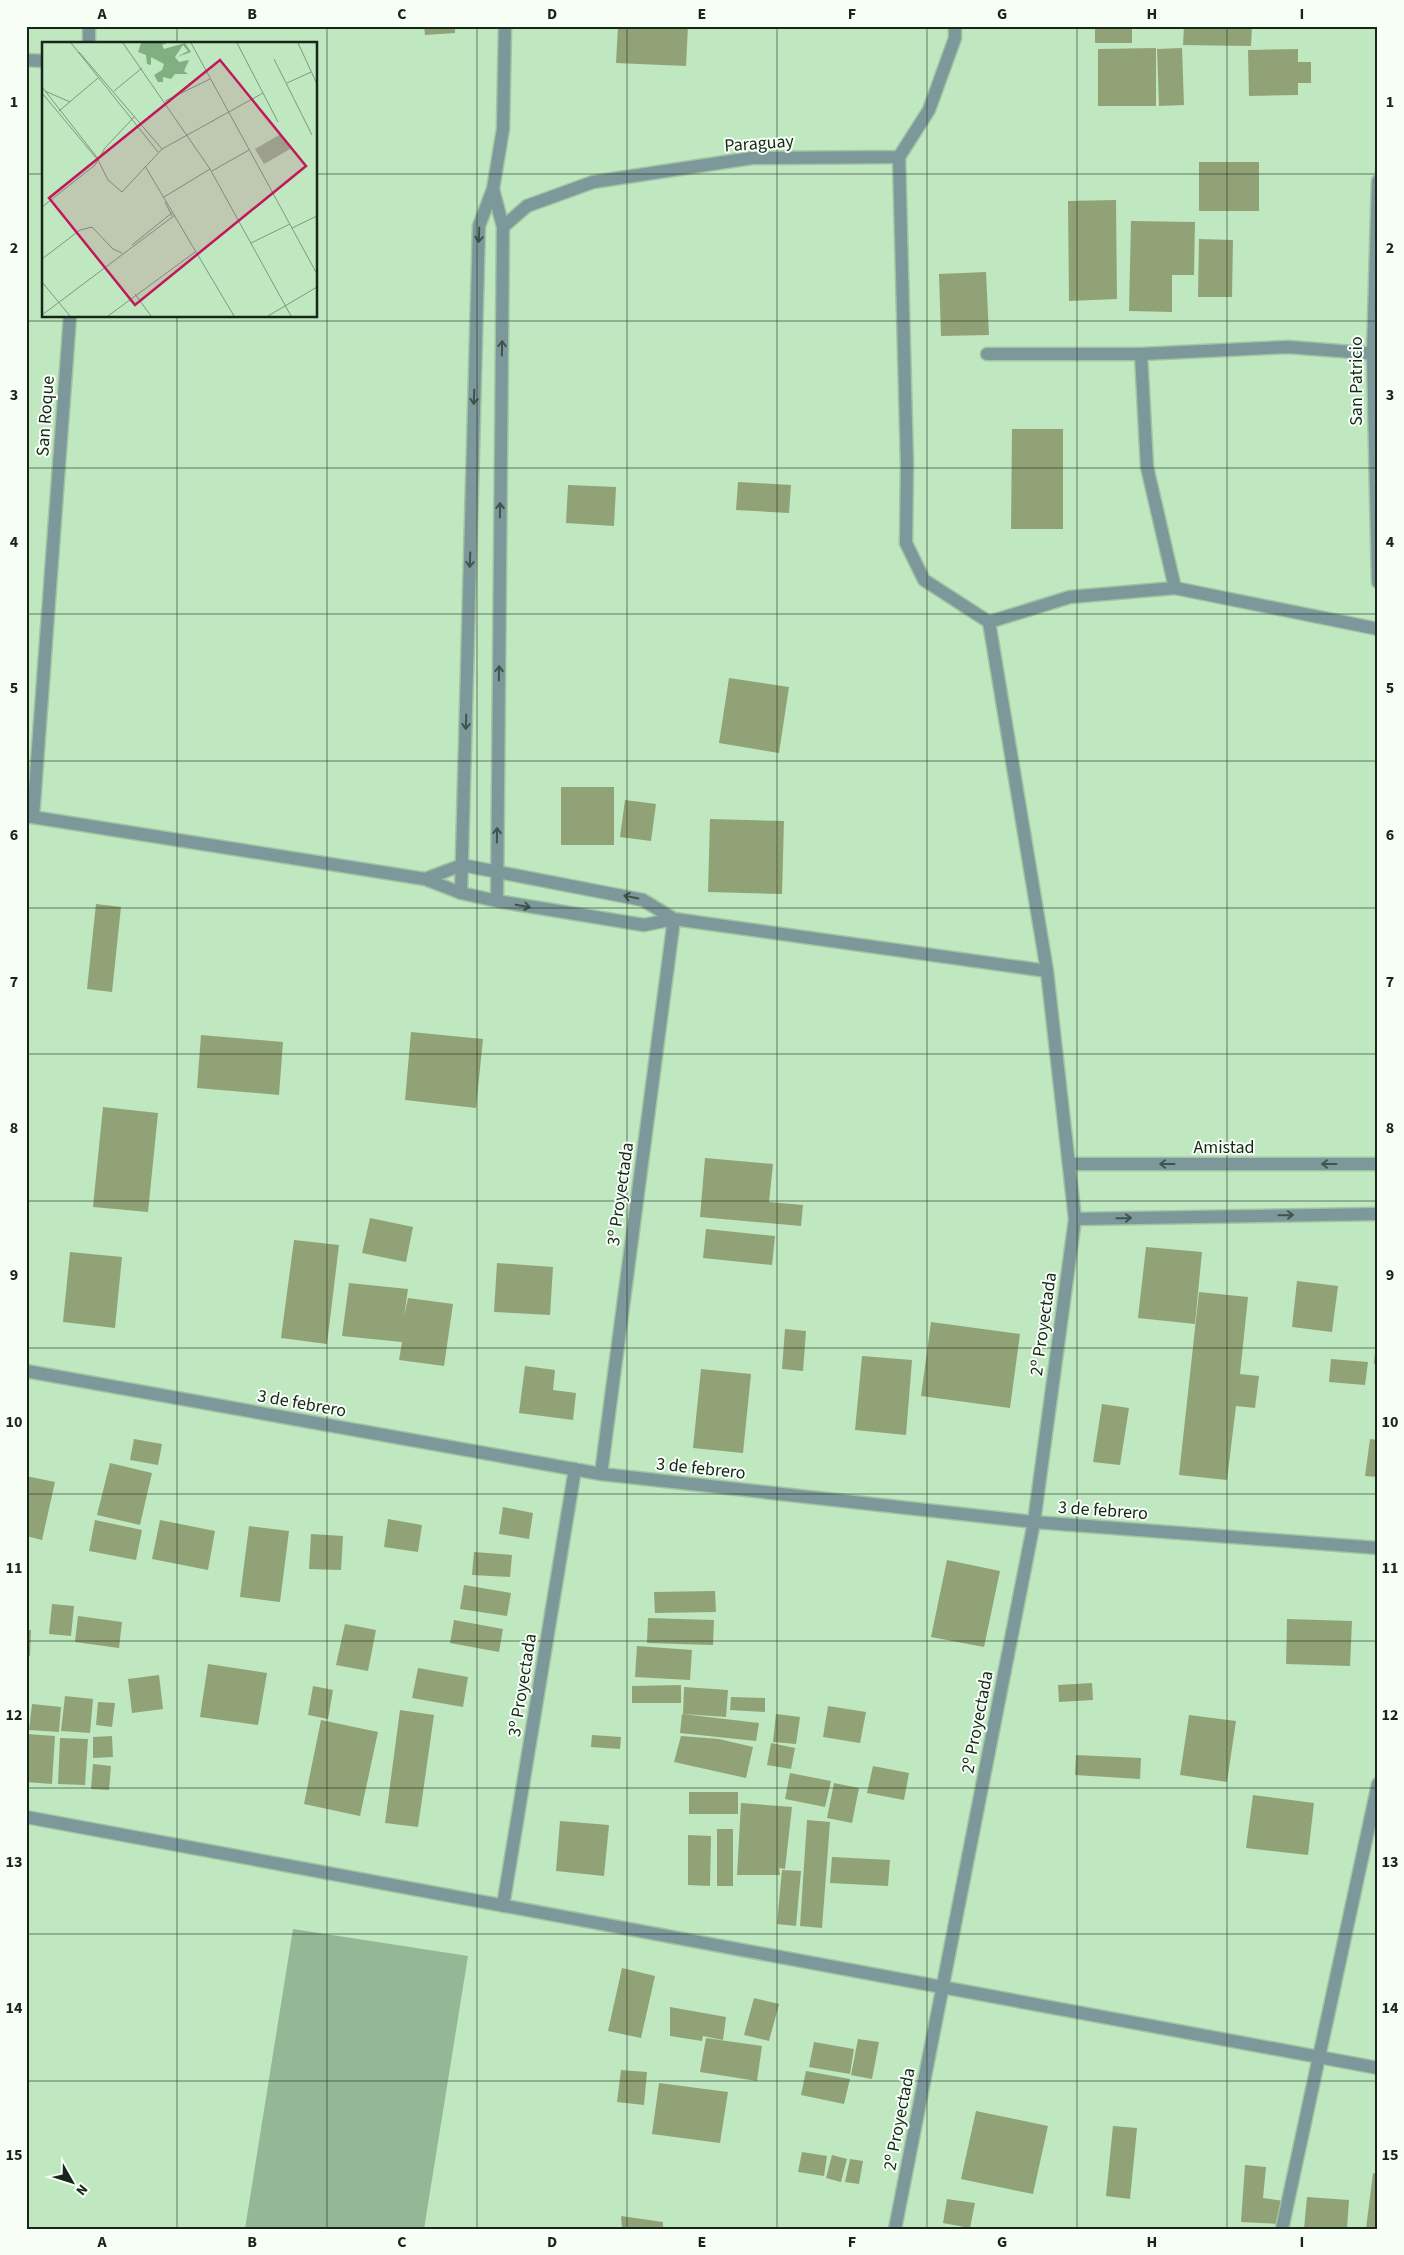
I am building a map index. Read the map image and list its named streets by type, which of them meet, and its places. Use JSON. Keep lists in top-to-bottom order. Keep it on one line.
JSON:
{"streets":{"street":["Paraguay","San Patricio","San Roque","Amistad","3º Proyectada","2º Proyectada","3 de febrero"]},"crossings":[["Amistad","2º Proyectada"],["3º Proyectada","3 de febrero"],["2º Proyectada","3 de febrero"]],"north":"bottom right","grid":{"columns":["A","B","C","D","E","F","G","H","I"],"rows":["1","2","3","4","5","6","7","8","9","10","11","12","13","14","15"]}}
